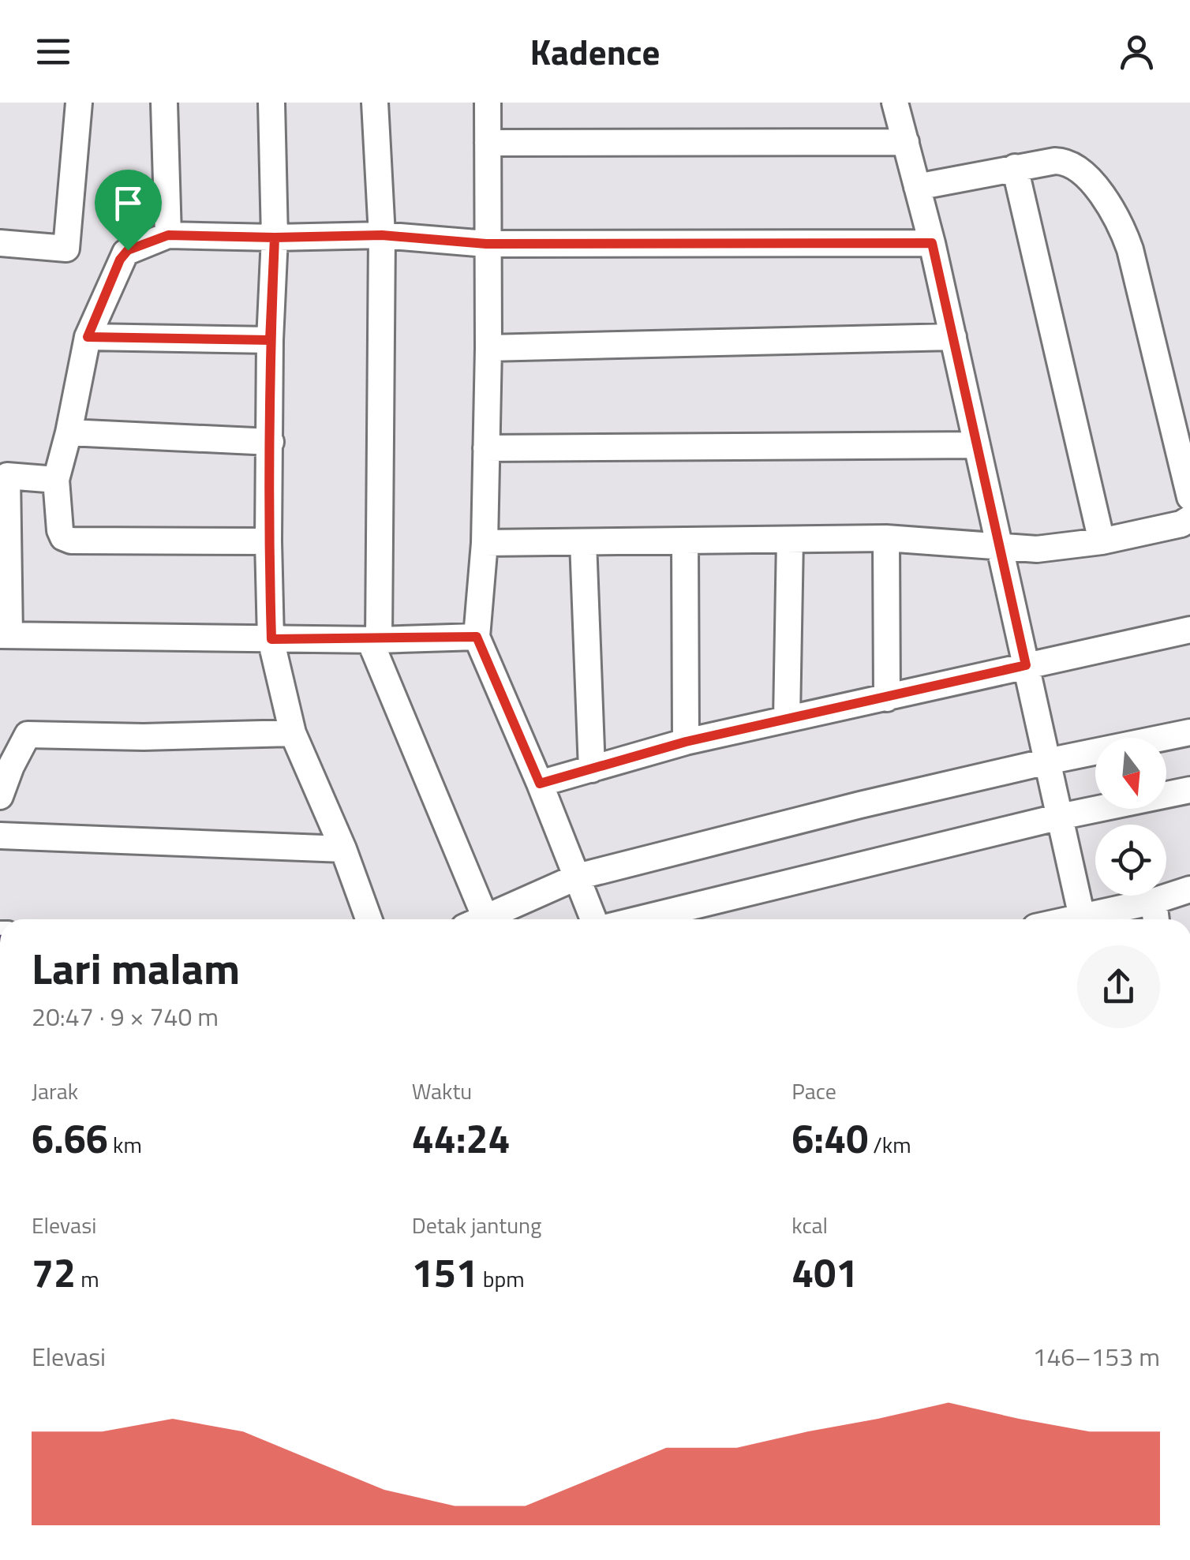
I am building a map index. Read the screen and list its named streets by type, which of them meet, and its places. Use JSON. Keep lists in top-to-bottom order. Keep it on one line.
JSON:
{"north":"bottom","page":{"header":"Kadence","heading":["Lari malam","20:47 · 9 × 740 m"],"stats":[["Jarak","6.66 km"],["Waktu","44:24"],["Pace","6:40 /km"],["Elevasi","72 m"],["Detak jantung","151 bpm"],["kcal","401"]],"chart":["Elevasi","146–153 m"]}}
